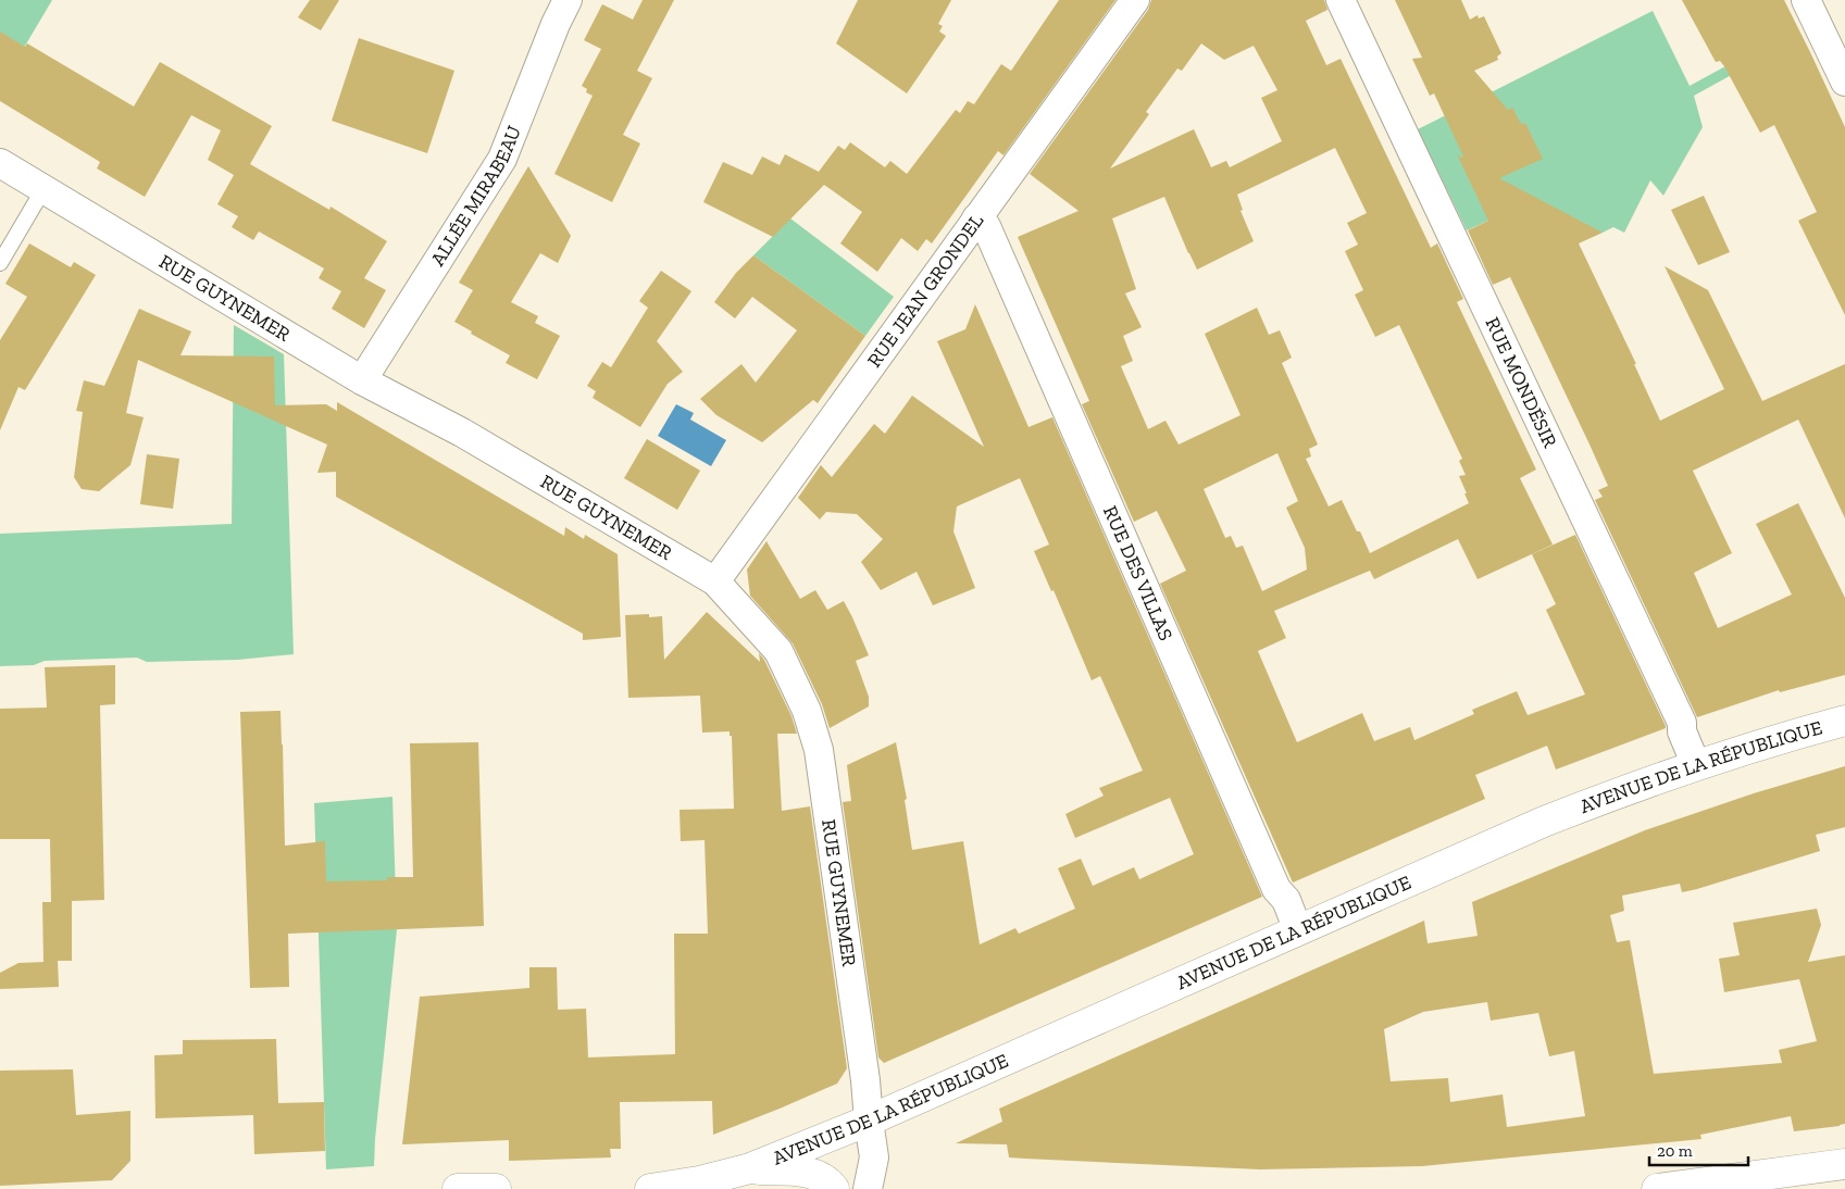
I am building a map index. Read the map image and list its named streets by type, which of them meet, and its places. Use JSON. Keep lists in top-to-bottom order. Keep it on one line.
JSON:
{"streets":{"main road":["AVENUE DE LA RÉPUBLIQUE"],"street":["ALLÉE MIRABEAU","RUE JEAN GRONDEL","RUE GUYNEMER","RUE MONDÉSIR","RUE DES VILLAS"]},"crossings":[["ALLÉE MIRABEAU","RUE GUYNEMER"],["RUE JEAN GRONDEL","RUE GUYNEMER"],["RUE JEAN GRONDEL","RUE DES VILLAS"],["RUE GUYNEMER","AVENUE DE LA RÉPUBLIQUE"],["RUE MONDÉSIR","AVENUE DE LA RÉPUBLIQUE"],["RUE DES VILLAS","AVENUE DE LA RÉPUBLIQUE"]],"scale_bar":"20 m"}
